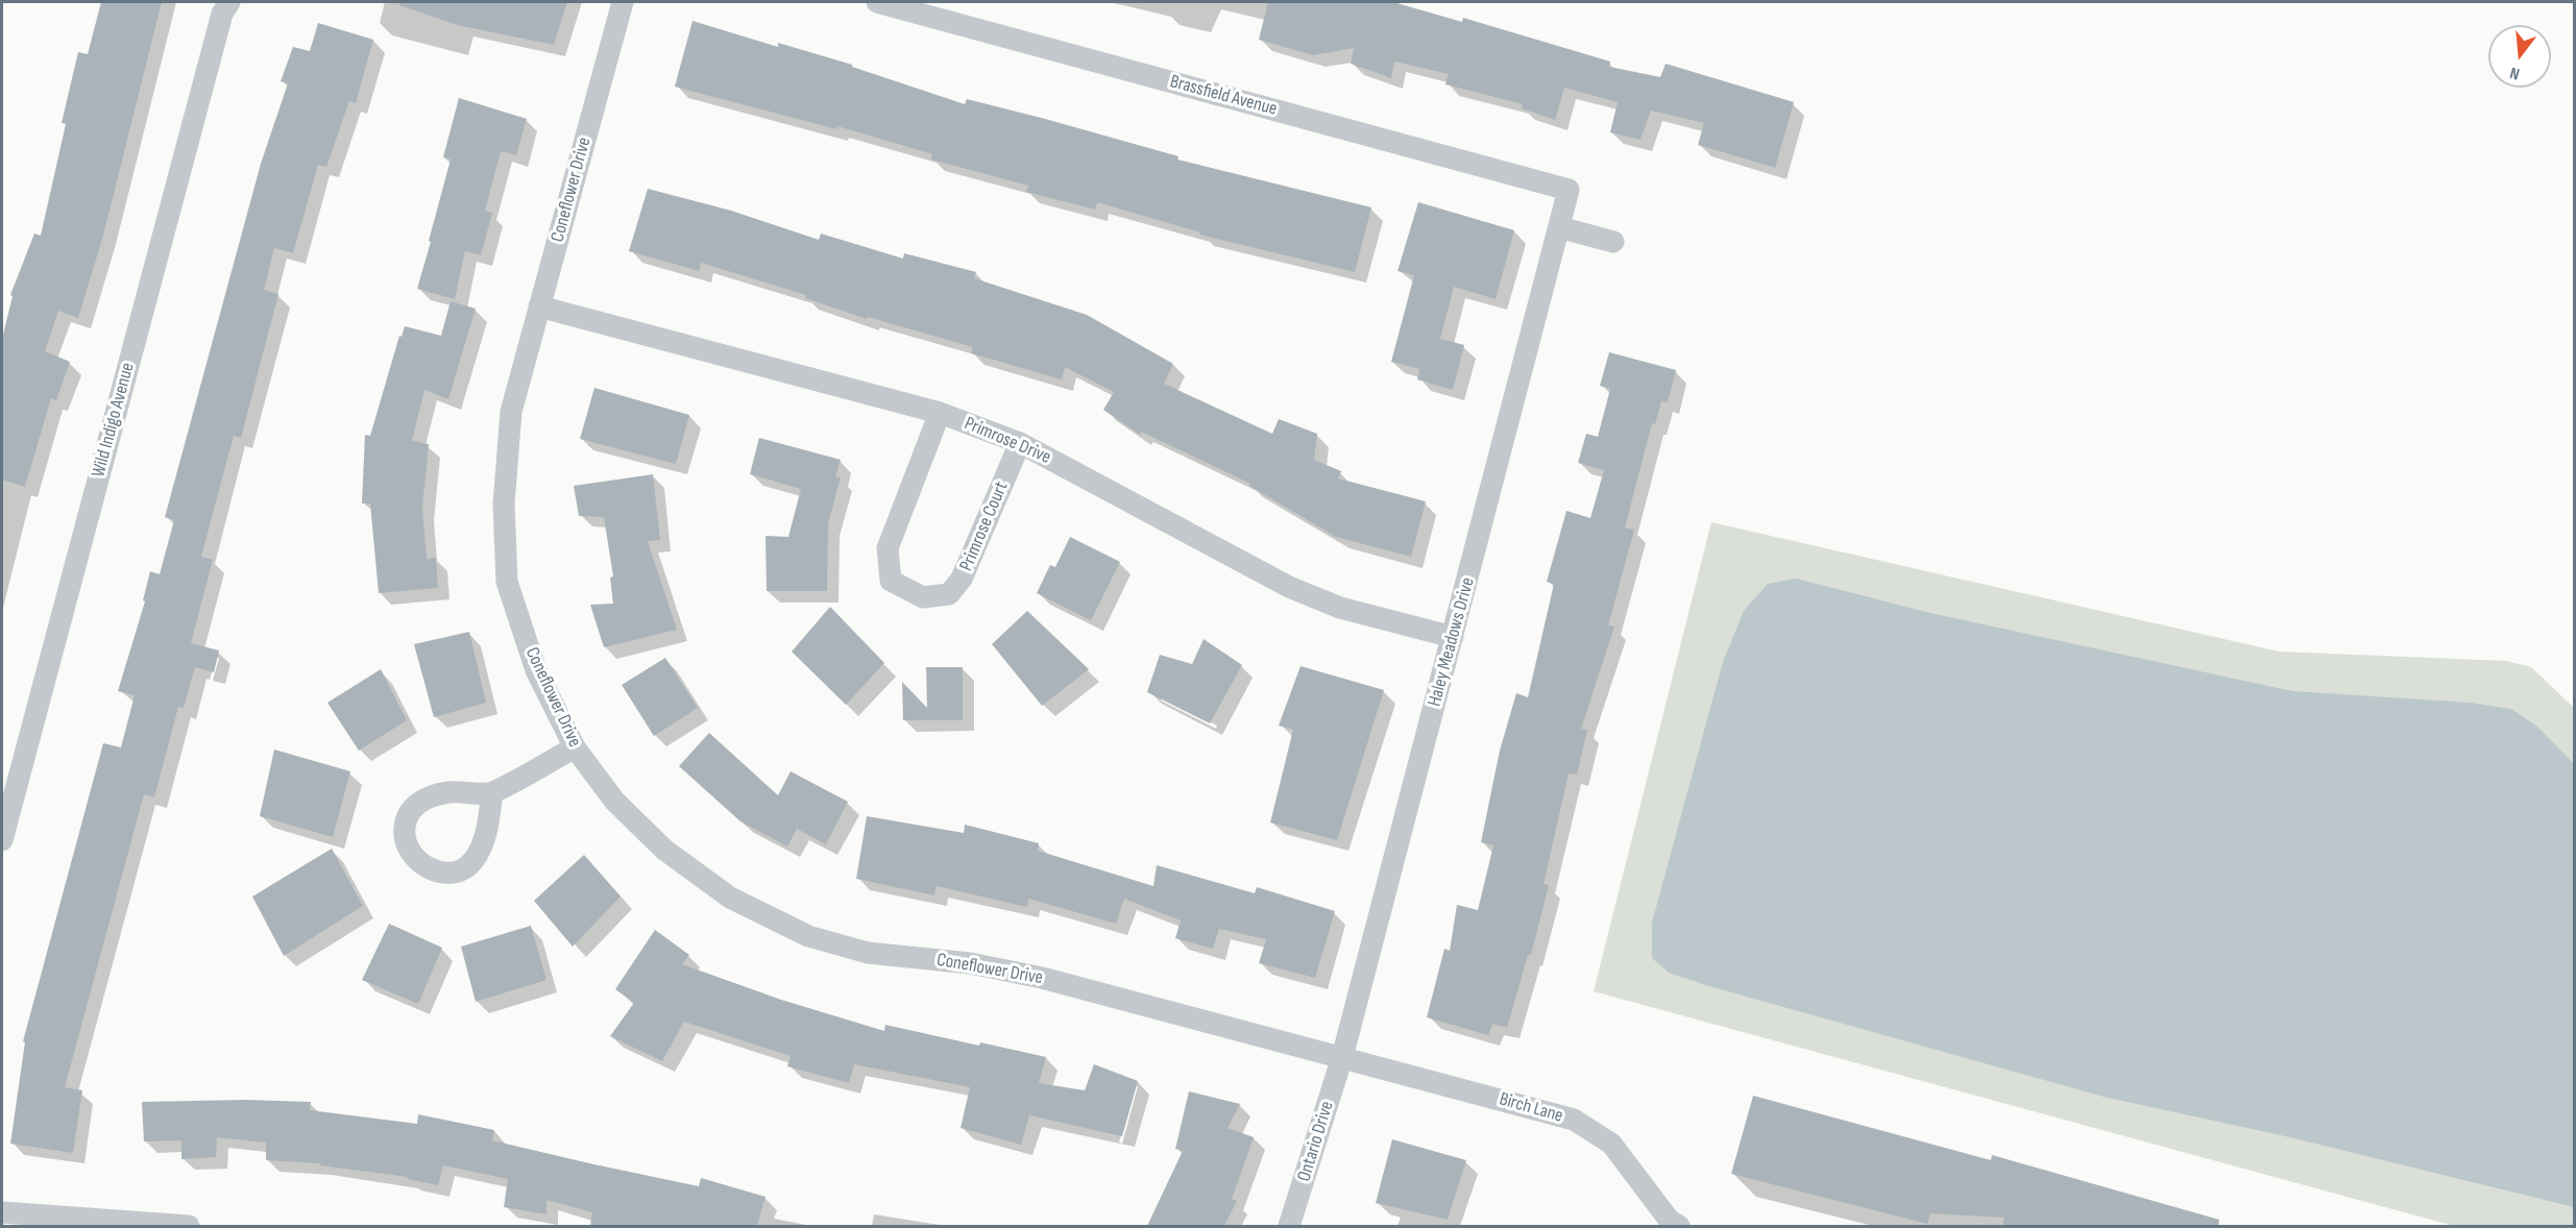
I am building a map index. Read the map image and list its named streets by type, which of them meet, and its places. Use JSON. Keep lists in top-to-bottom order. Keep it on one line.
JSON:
{"streets":{"street":["Brassfield Avenue","Coneflower Drive","Wild Indigo Avenue","Primrose Drive","Primrose Court","Haley Meadows Drive","Birch Lane","Ontario Drive"]},"crossings":[["Brassfield Avenue","Haley Meadows Drive"],["Coneflower Drive","Primrose Drive"],["Coneflower Drive","Haley Meadows Drive"],["Coneflower Drive","Birch Lane"],["Coneflower Drive","Ontario Drive"],["Primrose Drive","Primrose Court"],["Primrose Drive","Haley Meadows Drive"],["Haley Meadows Drive","Birch Lane"],["Haley Meadows Drive","Ontario Drive"],["Birch Lane","Ontario Drive"]],"north":"bottom"}
